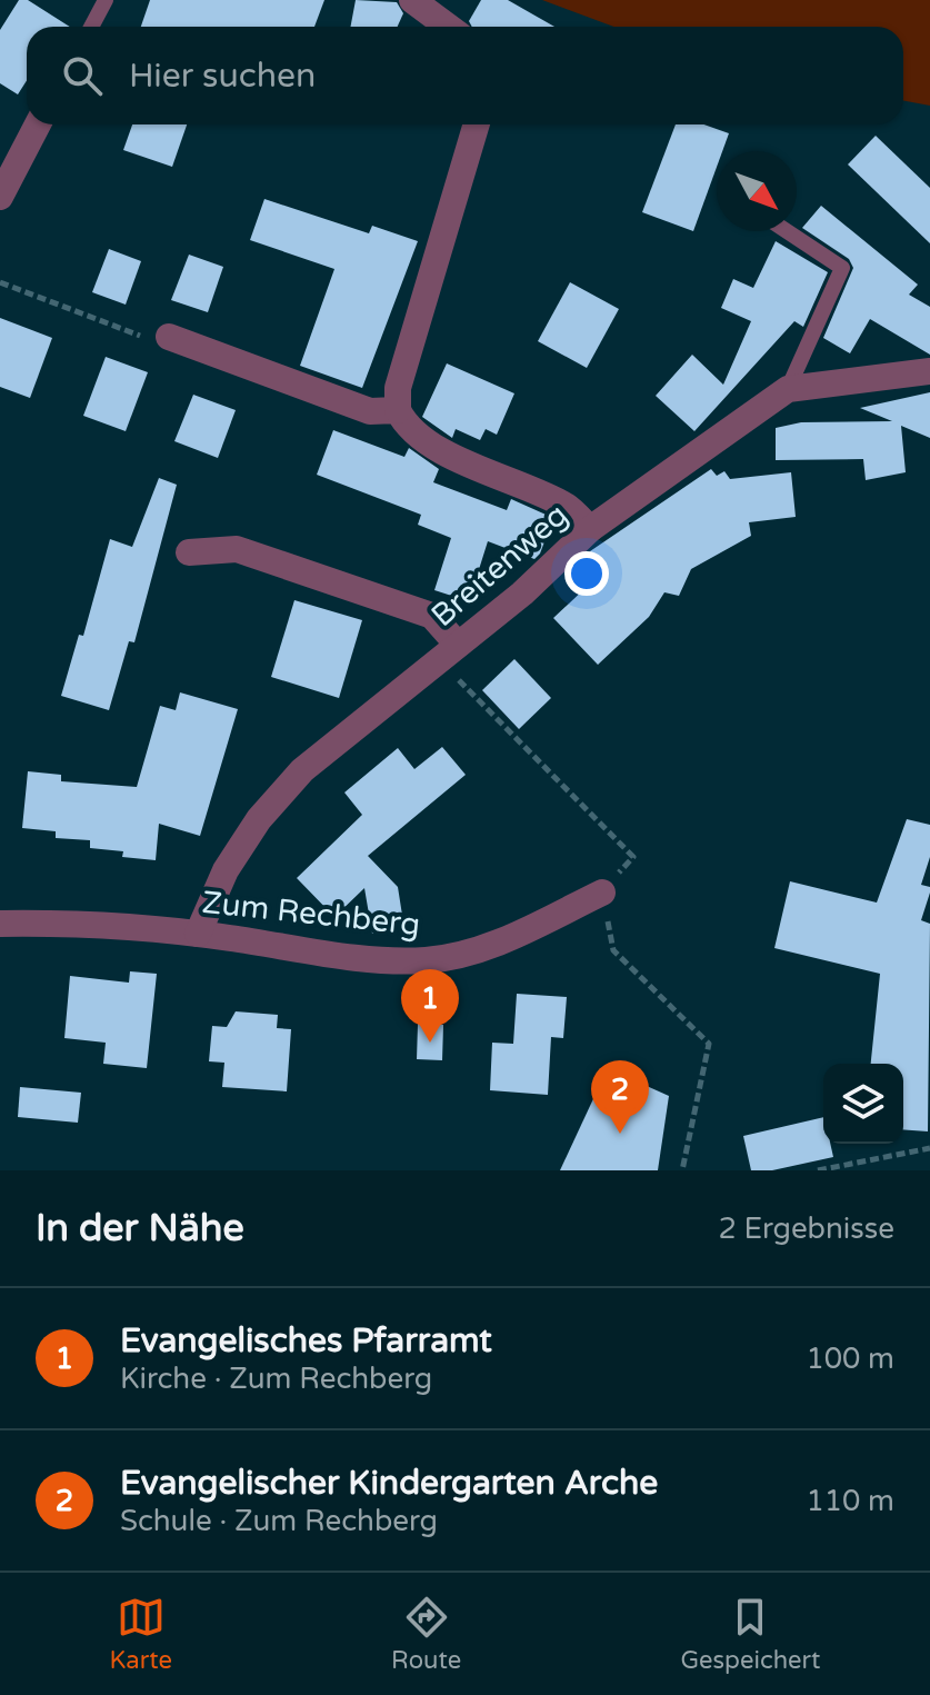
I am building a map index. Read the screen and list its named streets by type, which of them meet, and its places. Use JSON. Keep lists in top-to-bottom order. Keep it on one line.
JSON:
{"streets":{"street":["Breitenweg","Zum Rechberg"]},"crossings":[["Breitenweg","Zum Rechberg"]],"north":"bottom right","page":{"search":"Hier suchen","pins":["1","2"],"heading":["In der Nähe","2 Ergebnisse"],"list":[{"mark":"1","name":"Evangelisches Pfarramt","note":"Kirche · Zum Rechberg","value":"100 m"},{"mark":"2","name":"Evangelischer Kindergarten Arche","note":"Schule · Zum Rechberg","value":"110 m"}],"nav":["Karte","Route","Gespeichert"]}}
